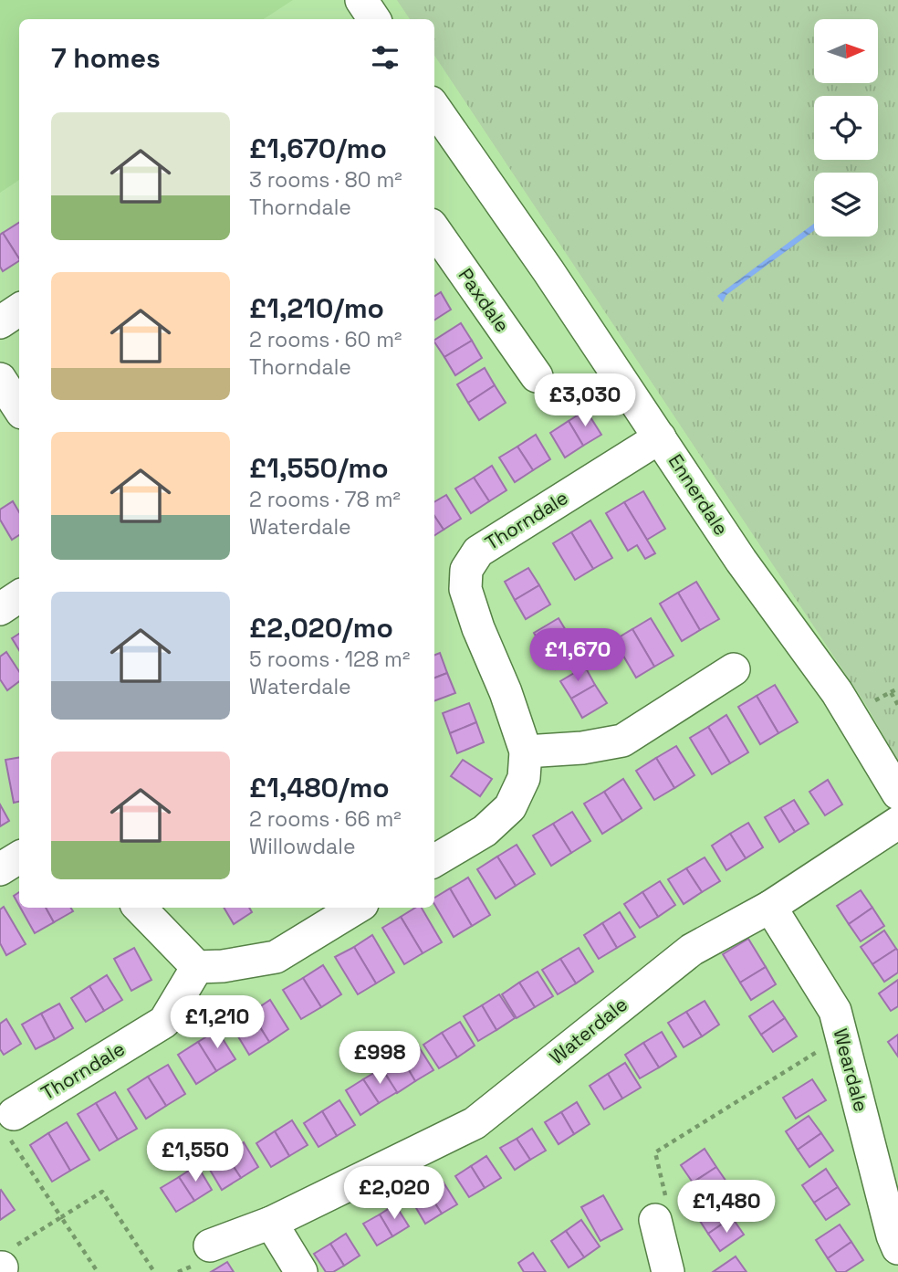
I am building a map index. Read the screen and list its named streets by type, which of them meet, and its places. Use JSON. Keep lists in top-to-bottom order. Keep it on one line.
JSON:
{"streets":{"street":["Paxdale","Ennerdale","Thorndale","Waterdale","Weardale"]},"crossings":[["Ennerdale","Thorndale"],["Waterdale","Weardale"]],"north":"right","page":{"heading":"7 homes","list":[{"name":"£1,670/mo","note":"3 rooms · 80 m² · Thorndale"},{"name":"£1,210/mo","note":"2 rooms · 60 m² · Thorndale"},{"name":"£1,550/mo","note":"2 rooms · 78 m² · Waterdale"},{"name":"£2,020/mo","note":"5 rooms · 128 m² · Waterdale"},{"name":"£1,480/mo","note":"2 rooms · 66 m² · Willowdale"}],"price":["£3,030","£1,670","£1,210","£998","£1,550","£2,020","£1,480"]}}
